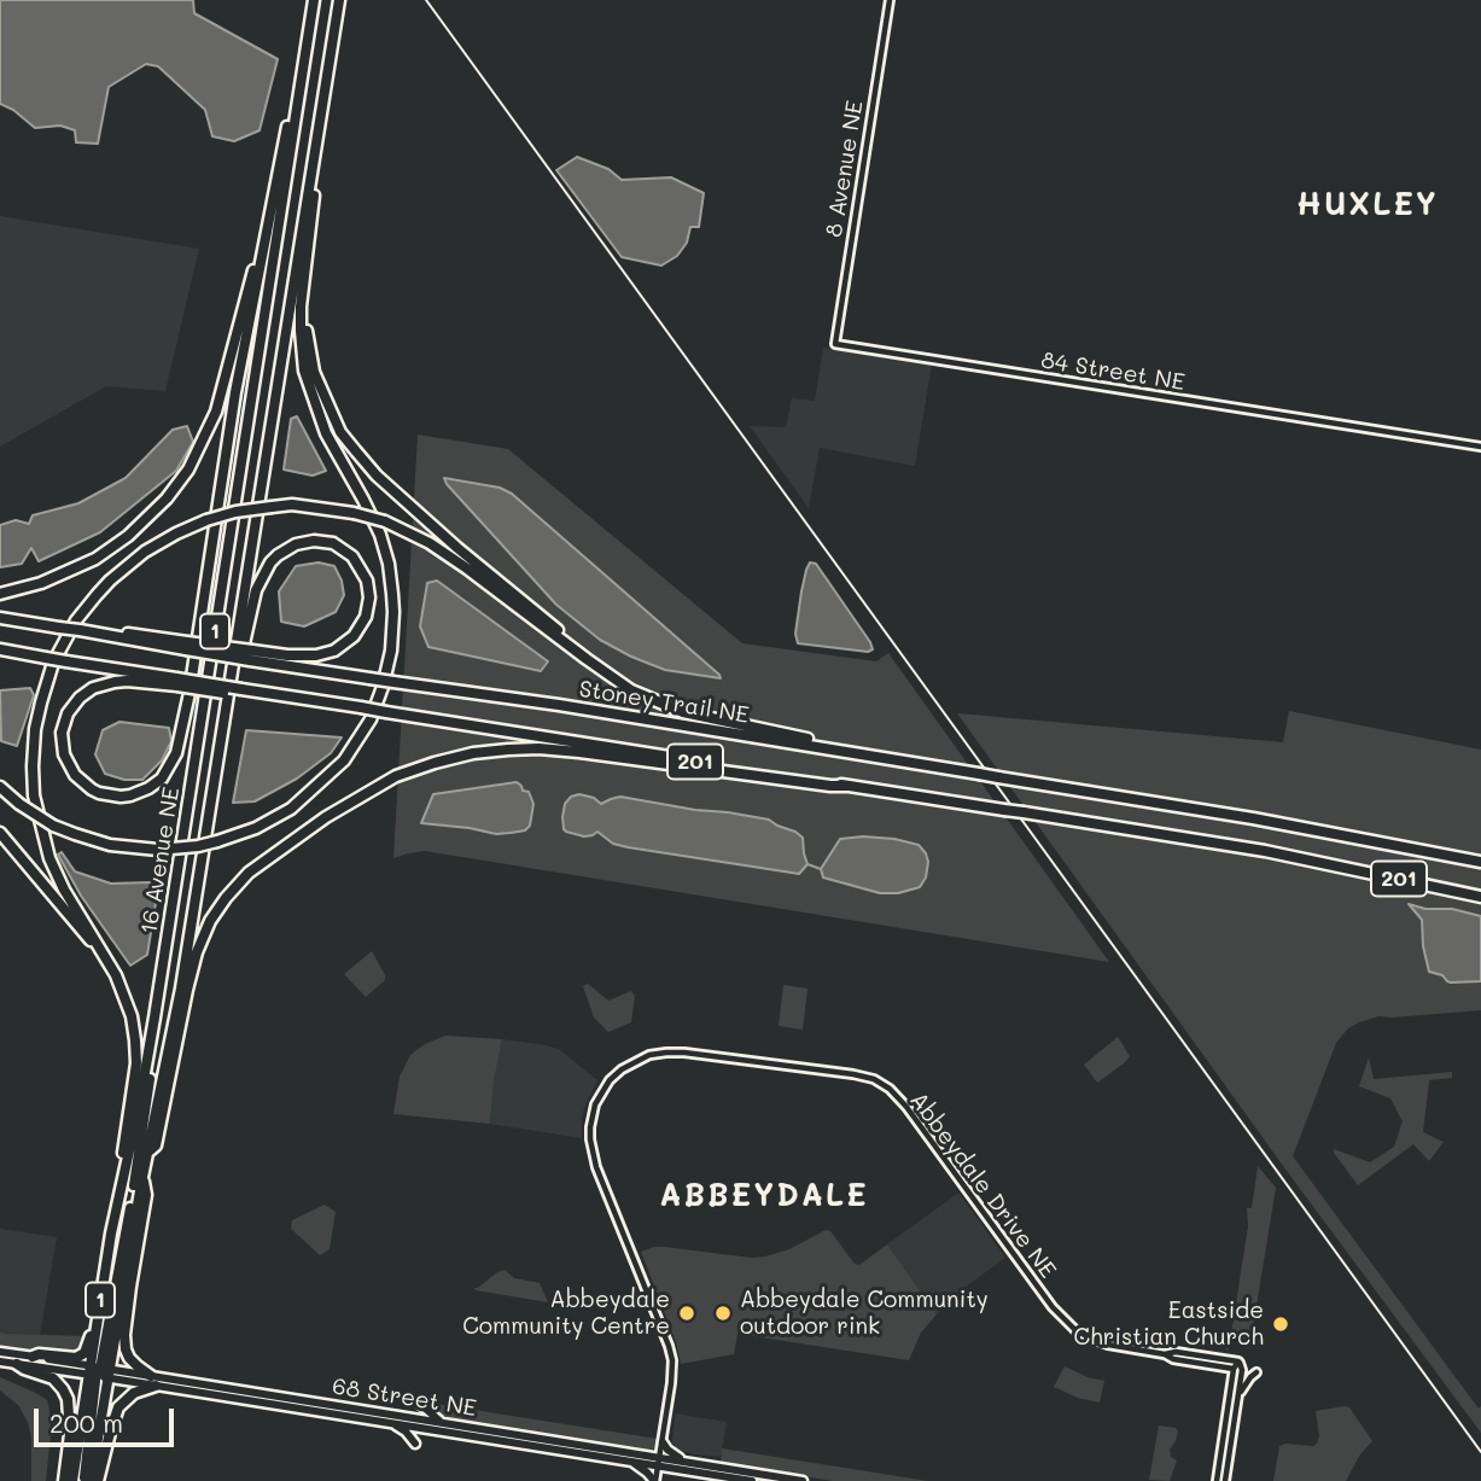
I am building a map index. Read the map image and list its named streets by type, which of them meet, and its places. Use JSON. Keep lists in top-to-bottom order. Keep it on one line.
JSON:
{"streets":{"highway":["1","Stoney Trail NE","201","16 Avenue NE"],"main road":["68 Street NE"],"street":["8 Avenue NE","84 Street NE","Abbeydale Drive NE"]},"crossings":[["8 Avenue NE","84 Street NE"],["1","16 Avenue NE"],["16 Avenue NE","68 Street NE"],["Abbeydale Drive NE","68 Street NE"]],"districts":["HUXLEY","ABBEYDALE"],"places":["Abbeydale Community Centre","Abbeydale Community outdoor rink","Eastside Christian Church"],"scale_bar":"200 m"}
